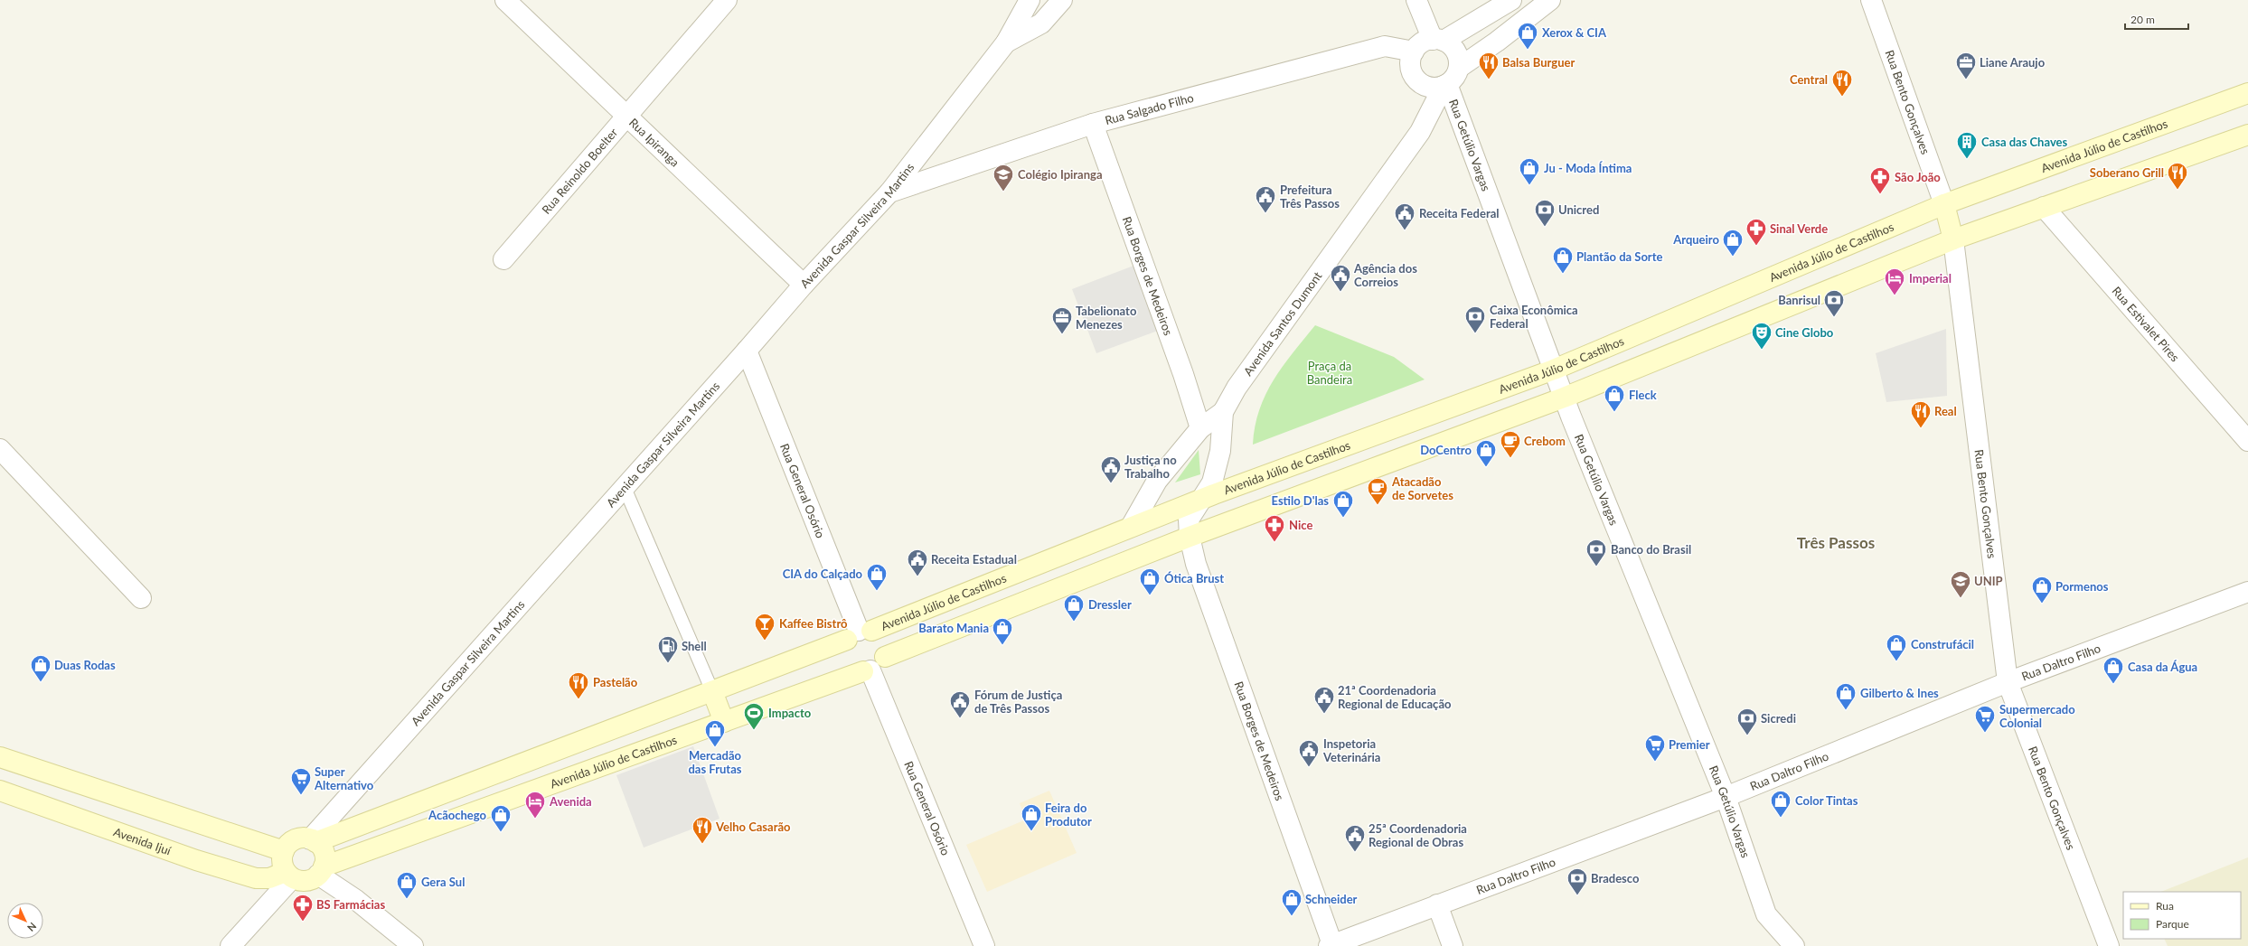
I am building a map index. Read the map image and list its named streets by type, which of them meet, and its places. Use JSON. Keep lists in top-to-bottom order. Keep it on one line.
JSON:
{"streets":{"main road":["Avenida Júlio de Castilhos","Avenida Ijuí"],"street":["Rua Bento Gonçalves","Rua Salgado Filho","Rua Ipiranga","Rua Getúlio Vargas","Rua Reinoldo Boelter","Avenida Gaspar Silveira Martins","Rua Borges de Medeiros","Avenida Santos Dumont","Rua Estivalet Pires","Rua General Osório","Rua Daltro Filho"]},"crossings":[["Rua Bento Gonçalves","Avenida Júlio de Castilhos"],["Rua Bento Gonçalves","Rua Daltro Filho"],["Rua Salgado Filho","Rua Getúlio Vargas"],["Rua Salgado Filho","Avenida Gaspar Silveira Martins"],["Rua Salgado Filho","Rua Borges de Medeiros"],["Rua Salgado Filho","Avenida Santos Dumont"],["Rua Ipiranga","Rua Reinoldo Boelter"],["Rua Ipiranga","Avenida Gaspar Silveira Martins"],["Rua Getúlio Vargas","Avenida Júlio de Castilhos"],["Rua Getúlio Vargas","Avenida Santos Dumont"],["Rua Getúlio Vargas","Rua Daltro Filho"],["Avenida Júlio de Castilhos","Avenida Gaspar Silveira Martins"],["Avenida Júlio de Castilhos","Rua Borges de Medeiros"],["Avenida Júlio de Castilhos","Avenida Santos Dumont"],["Avenida Júlio de Castilhos","Rua Estivalet Pires"],["Avenida Júlio de Castilhos","Rua General Osório"],["Avenida Júlio de Castilhos","Avenida Ijuí"],["Avenida Gaspar Silveira Martins","Rua General Osório"],["Avenida Gaspar Silveira Martins","Avenida Ijuí"],["Rua Borges de Medeiros","Avenida Santos Dumont"],["Rua Borges de Medeiros","Rua Daltro Filho"]],"districts":["Três Passos"],"parks":["Praça da Bandeira"],"places":{"shop":["Xerox & CIA","Ju - Moda Íntima","Arqueiro","Plantão da Sorte","Fleck","DoCentro","Estilo D'las","CIA do Calçado","Ótica Brust","Pormenos","Dressler","Barato Mania","Construfácil","Duas Rodas","Casa da Água","Gilberto & Ines","Mercadão das Frutas","Color Tintas","Feira do Produtor","Acãochego","Gera Sul","Schneider"],"restaurant":["Balsa Burguer","Central","Soberano Grill","Real","Pastelão","Velho Casarão"],"office":["Liane Araujo","Tabelionato Menezes"],"building":["Casa das Chaves"],"school or university":["Colégio Ipiranga","UNIP"],"pharmacy":["São João","Sinal Verde","Nice","BS Farmácias"],"public building":["Prefeitura Três Passos","Receita Federal","Agência dos Correios","Justiça no Trabalho","Receita Estadual","21ª Coordenadoria Regional de Educação","Fórum de Justiça de Três Passos","Inspetoria Veterinária","25ª Coordenadoria Regional de Obras"],"bank":["Unicred","Banrisul","Caixa Econômica Federal","Banco do Brasil","Sicredi","Bradesco"],"hotel":["Imperial","Avenida"],"theatre":["Cine Globo"],"cafe":["Crebom","Atacadão de Sorvetes"],"bar":["Kaffee Bistrô"],"fuel station":["Shell"],"sports":["Impacto"],"supermarket":["Supermercado Colonial","Premier","Super Alternativo"]},"legend":["Rua","Parque"],"scale_bar":"20 m","north":"bottom right"}
